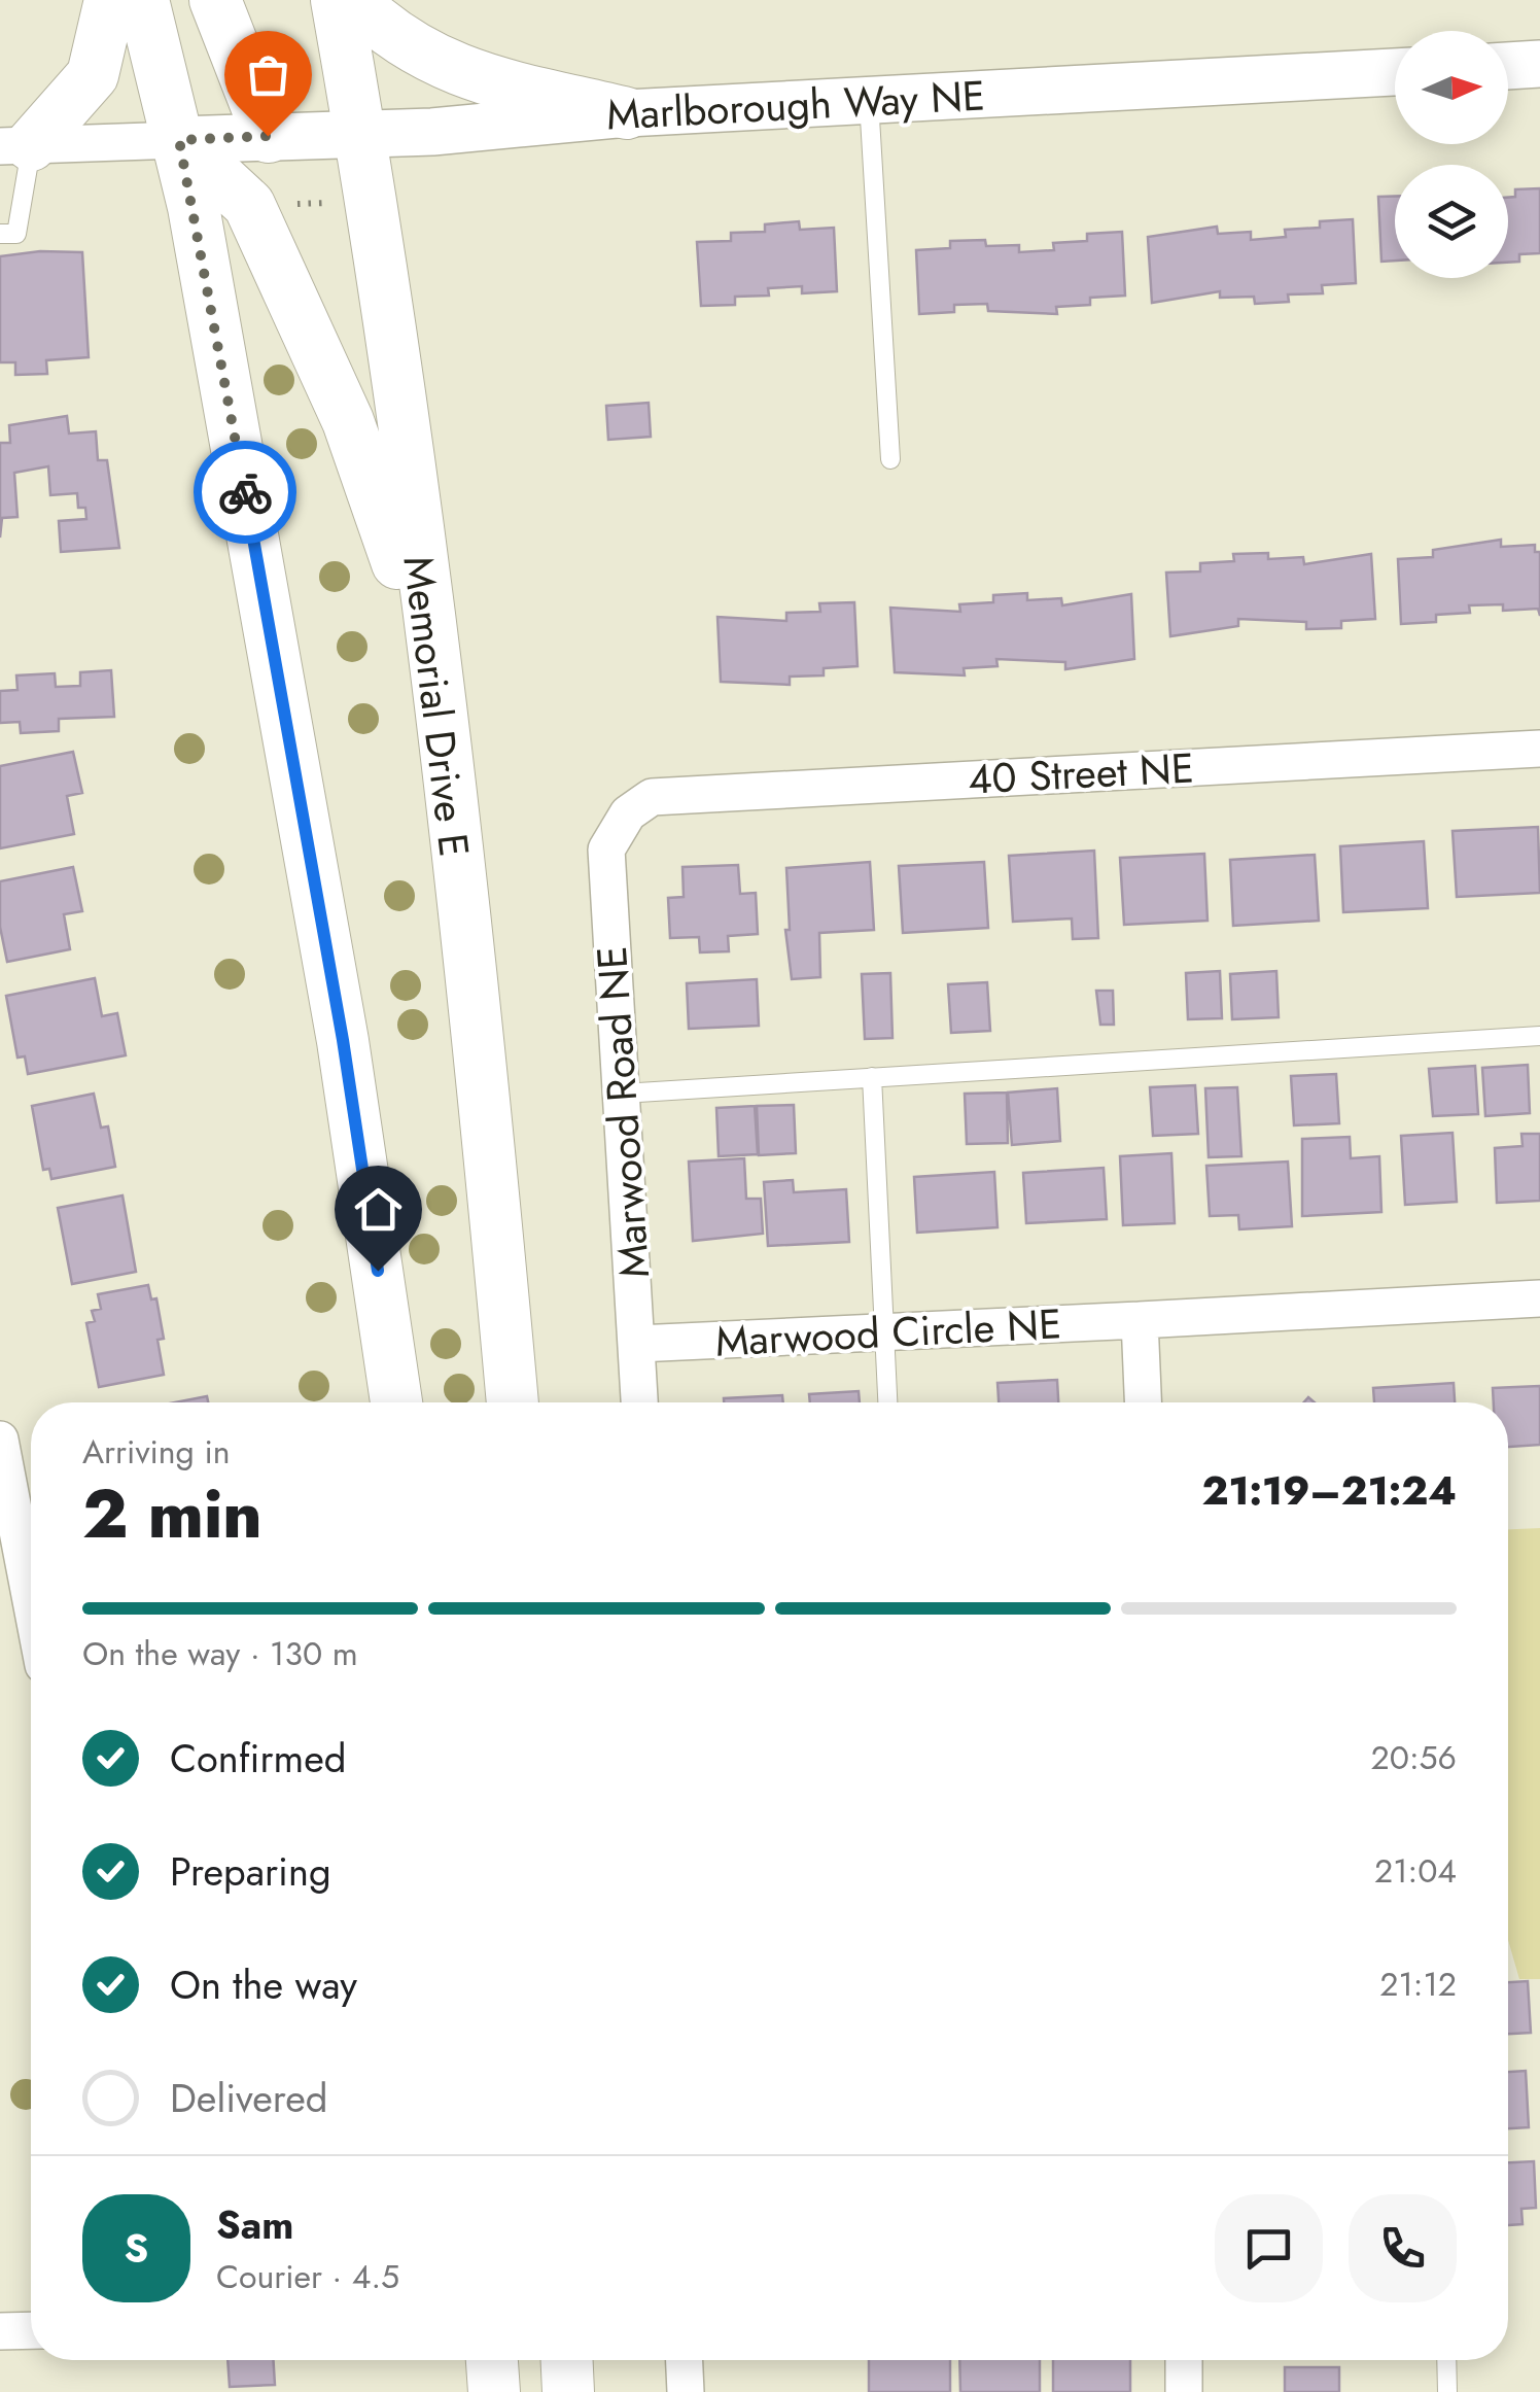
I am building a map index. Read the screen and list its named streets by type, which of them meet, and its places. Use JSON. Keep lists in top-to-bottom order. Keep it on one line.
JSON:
{"streets":{"main road":["Memorial Drive E"],"street":["Marlborough Way NE","40 Street NE","Marwood Road NE","Marwood Circle NE"]},"crossings":[["Marlborough Way NE","Memorial Drive E"],["40 Street NE","Marwood Road NE"],["Marwood Road NE","Marwood Circle NE"]],"north":"right","page":{"heading":["2 min","Arriving in","21:19–21:24"],"panel":["Sam","Courier · 4.5"],"bar":"On the way · 130 m","list":[["Confirmed","20:56"],["Preparing","21:04"],["On the way","21:12"],"Delivered"],"round":"S"}}
